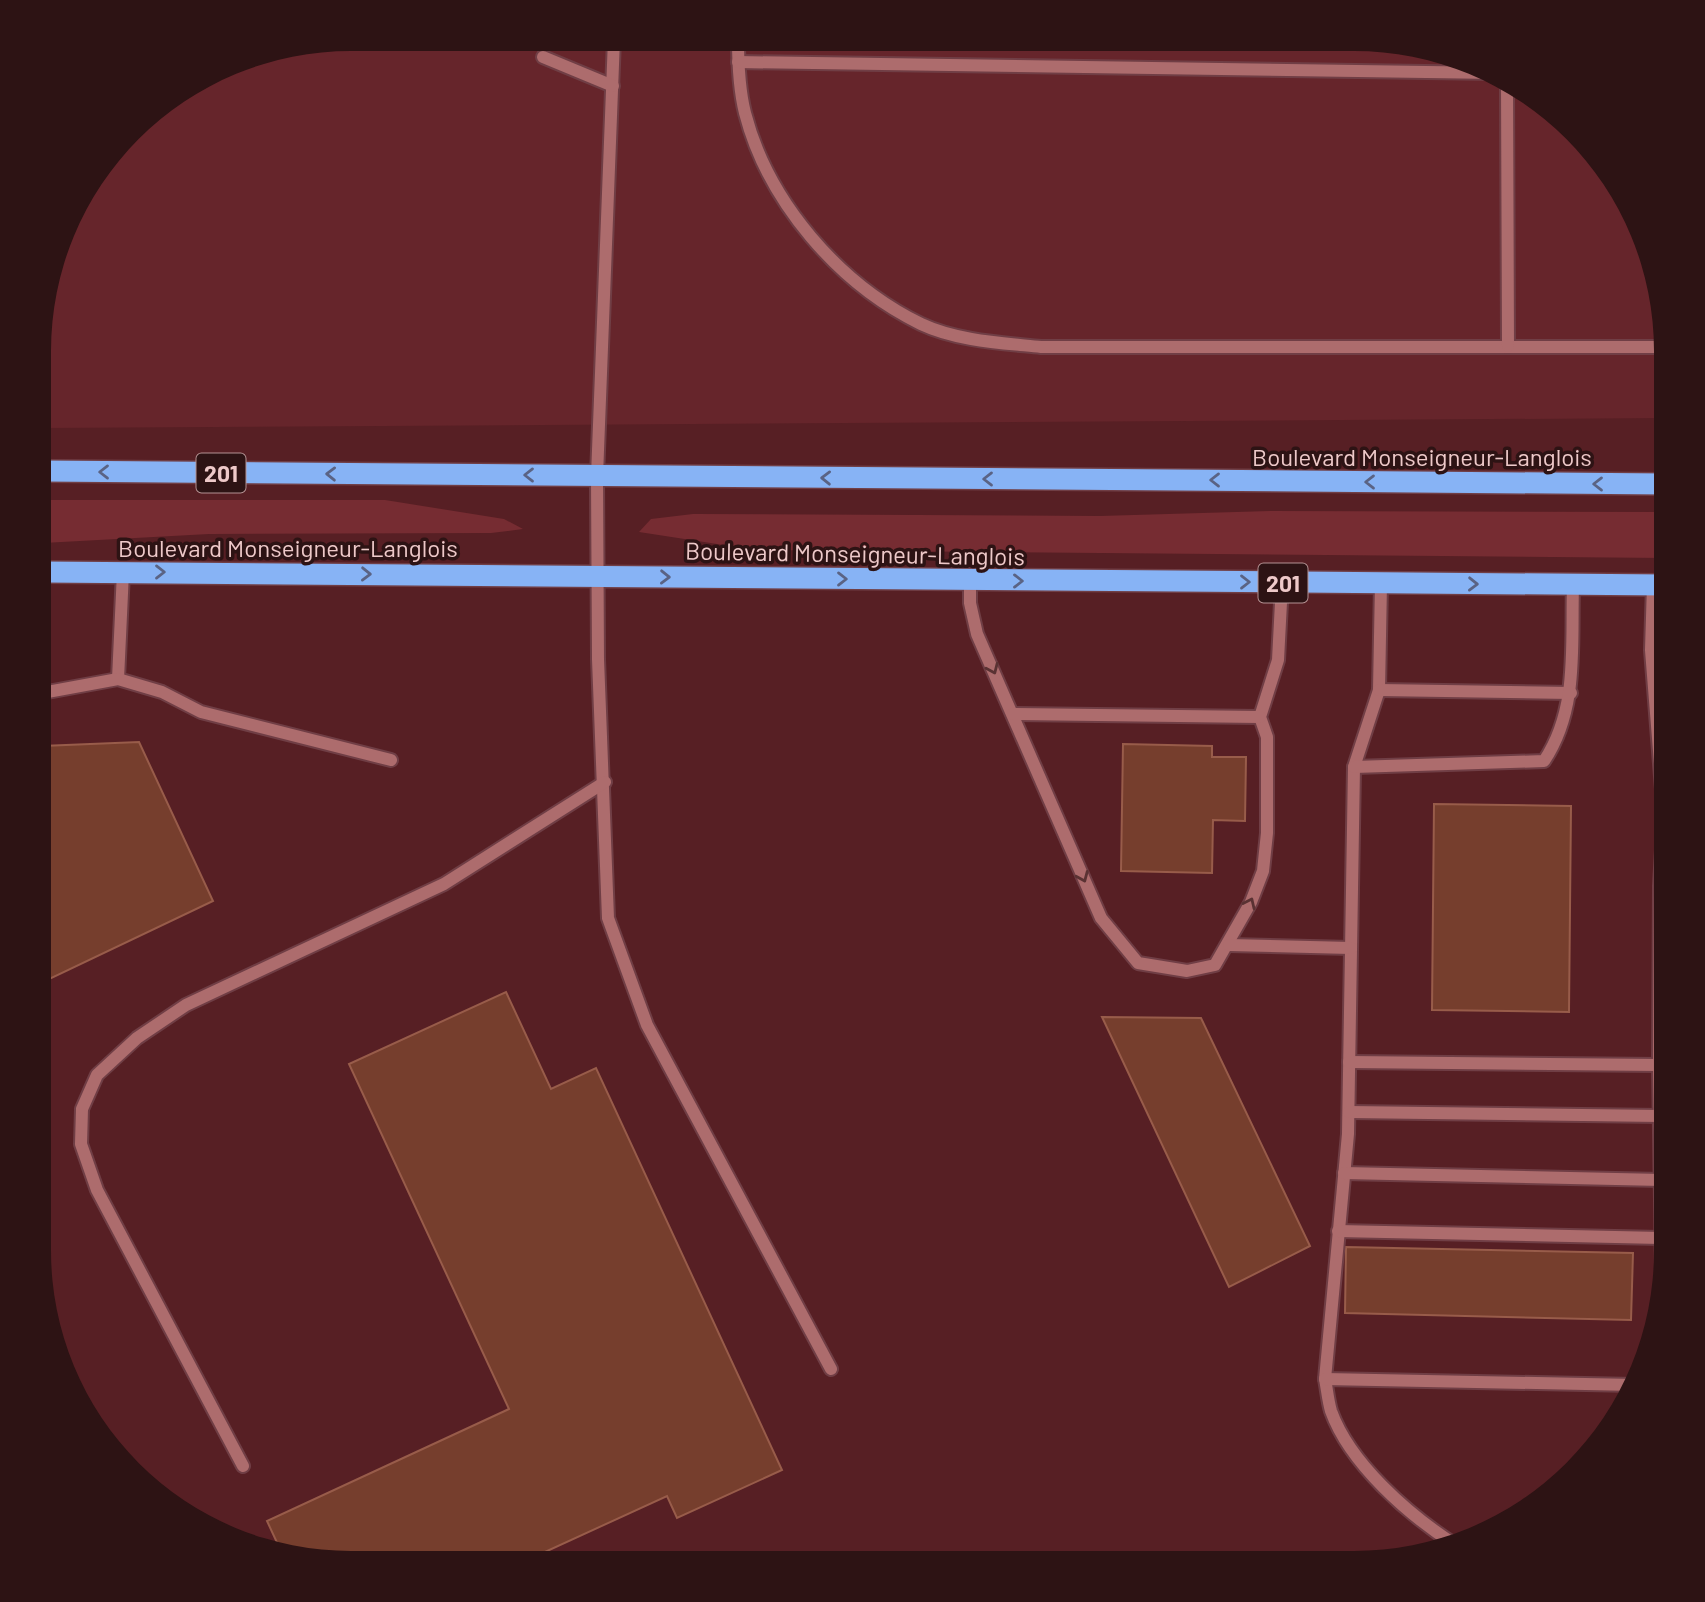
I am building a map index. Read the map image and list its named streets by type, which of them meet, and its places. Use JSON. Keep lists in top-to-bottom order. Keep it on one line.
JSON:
{"streets":{"highway":["Boulevard Monseigneur-Langlois","201"]}}
